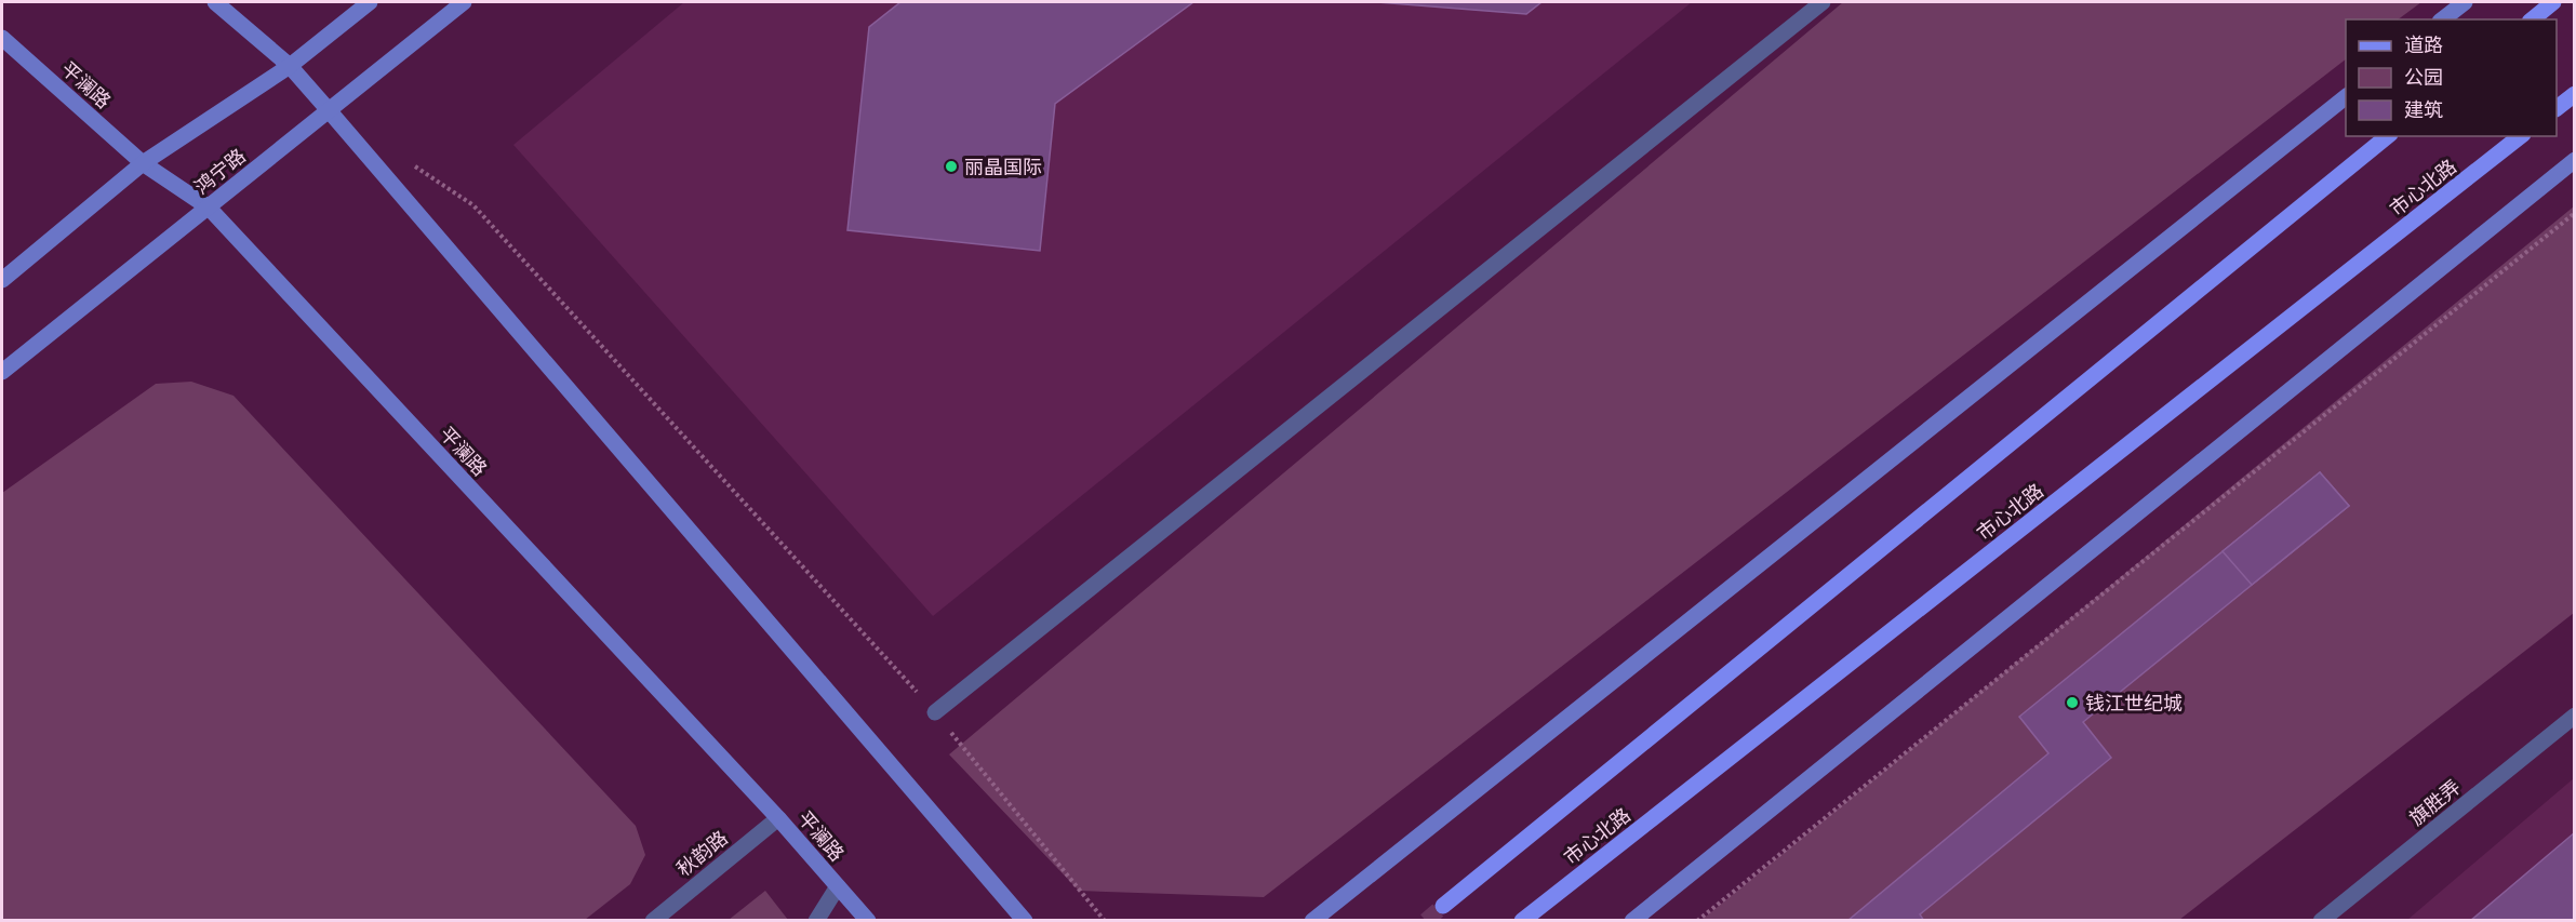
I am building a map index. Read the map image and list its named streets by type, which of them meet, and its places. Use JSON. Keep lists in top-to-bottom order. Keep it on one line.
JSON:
{"streets":{"main road":["平澜路","鸿宁路","市心北路"],"street":["旗胜弄","秋韵路"]},"crossings":[["平澜路","鸿宁路"],["平澜路","秋韵路"]],"places":["丽晶国际","钱江世纪城"],"legend":["道路","公园","建筑"]}
